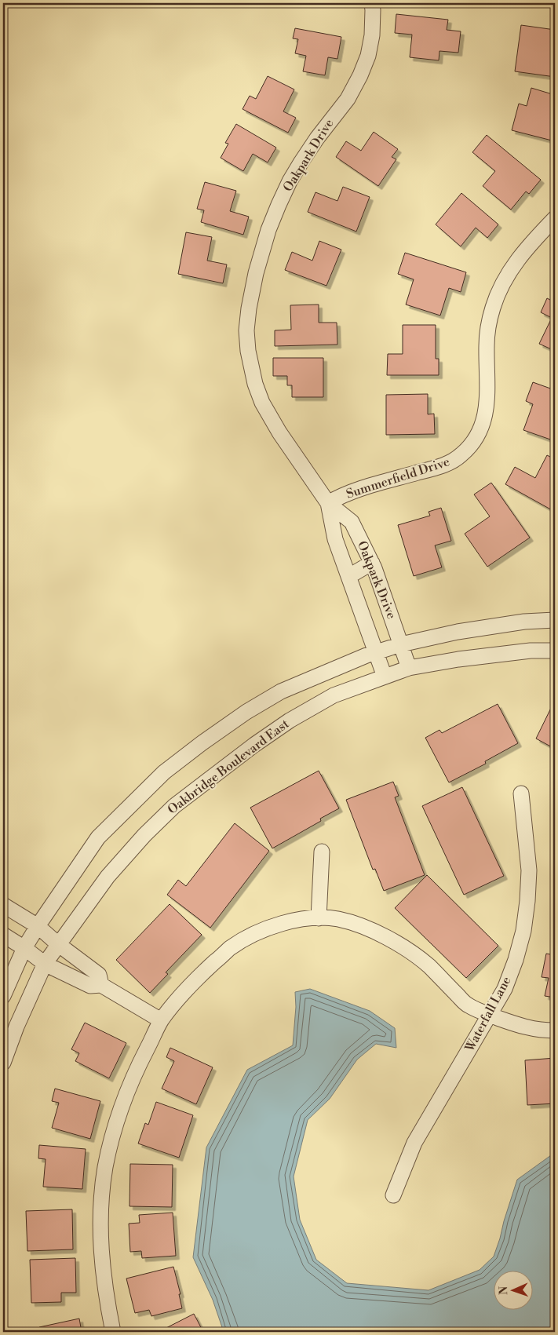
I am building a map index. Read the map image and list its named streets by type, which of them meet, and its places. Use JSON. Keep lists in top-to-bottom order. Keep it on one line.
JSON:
{"streets":{"street":["Oakpark Drive","Summerfield Drive","Oakbridge Boulevard East","Waterfall Lane"]},"crossings":[["Oakpark Drive","Summerfield Drive"],["Oakpark Drive","Oakbridge Boulevard East"]],"north":"left"}
